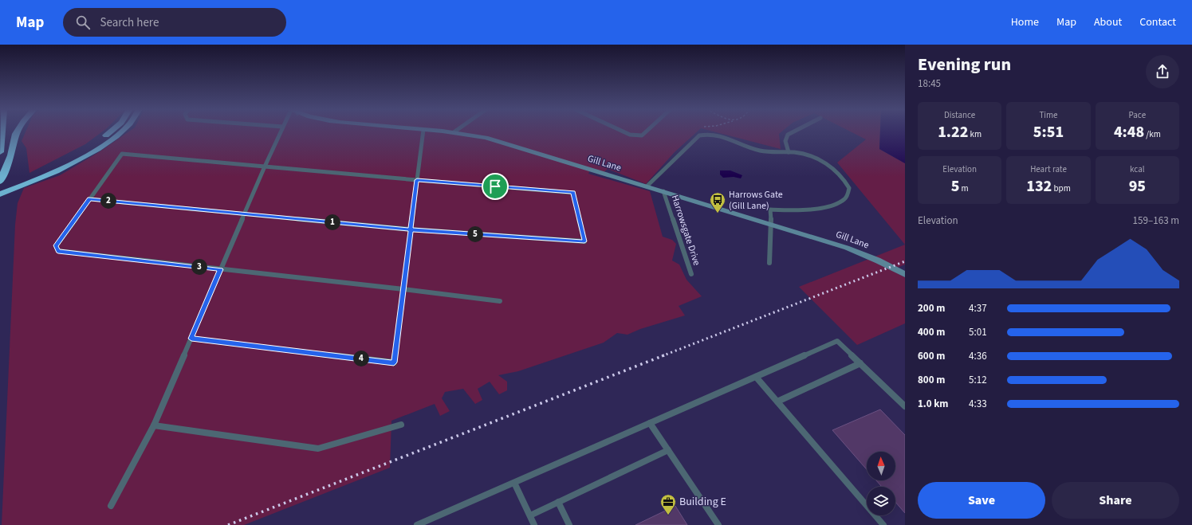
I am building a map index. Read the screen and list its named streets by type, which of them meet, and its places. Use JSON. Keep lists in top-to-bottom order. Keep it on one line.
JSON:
{"streets":{"street":["Gill Lane"],"lane":["Harrowsgate Drive"]},"crossings":[["Gill Lane","Harrowsgate Drive"]],"places":{"bus stop":["Harrows Gate (Gill Lane)"],"office":["Building E"]},"north":"top","page":{"header":"Map","search":"Search here","nav":["Home","Map","About","Contact"],"heading":["Evening run","18:45"],"stats":[["Distance","1.22 km"],["Time","5:51"],["Pace","4:48 /km"],["Elevation","5 m"],["Heart rate","132 bpm"],["kcal","95"]],"pins":["2","1","5","3","4"],"chart":["Elevation","159–163 m"],"list":[{"name":"200 m","note":"4:37"},{"name":"400 m","note":"5:01"},{"name":"600 m","note":"4:36"},{"name":"800 m","note":"5:12"},{"name":"1.0 km","note":"4:33"}],"buttons":["Save","Share"]}}
